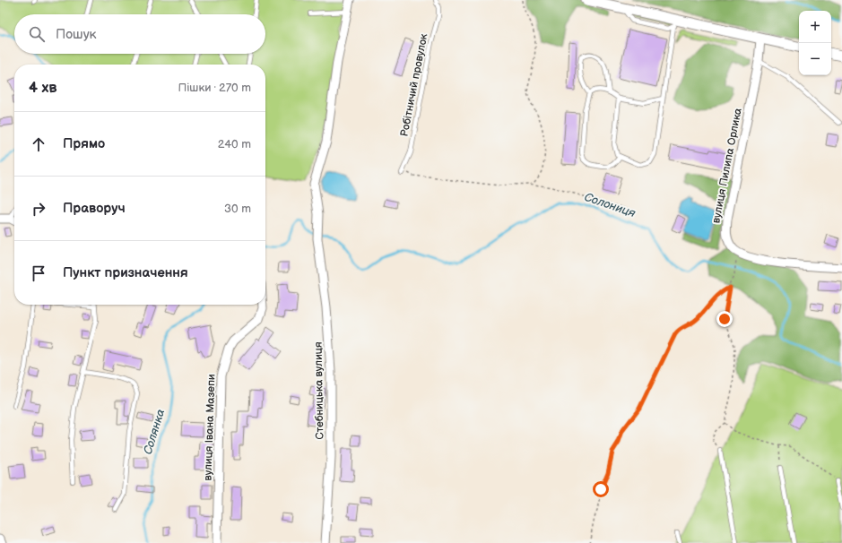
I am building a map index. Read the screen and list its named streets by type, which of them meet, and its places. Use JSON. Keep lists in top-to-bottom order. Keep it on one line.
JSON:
{"streets":{"street":["вулиця Пилипа Орлика","Стебницька вулиця","вулиця Івана Мазепи"],"lane":["Робітничий провулок"]},"water":["Солониця","Солянка"],"page":{"map_buttons":["+","−"],"search":"Пошук","heading":["4 хв","Пішки · 270 m"],"list":[["Прямо","240 m"],["Праворуч","30 m"],"Пункт призначення"]}}
